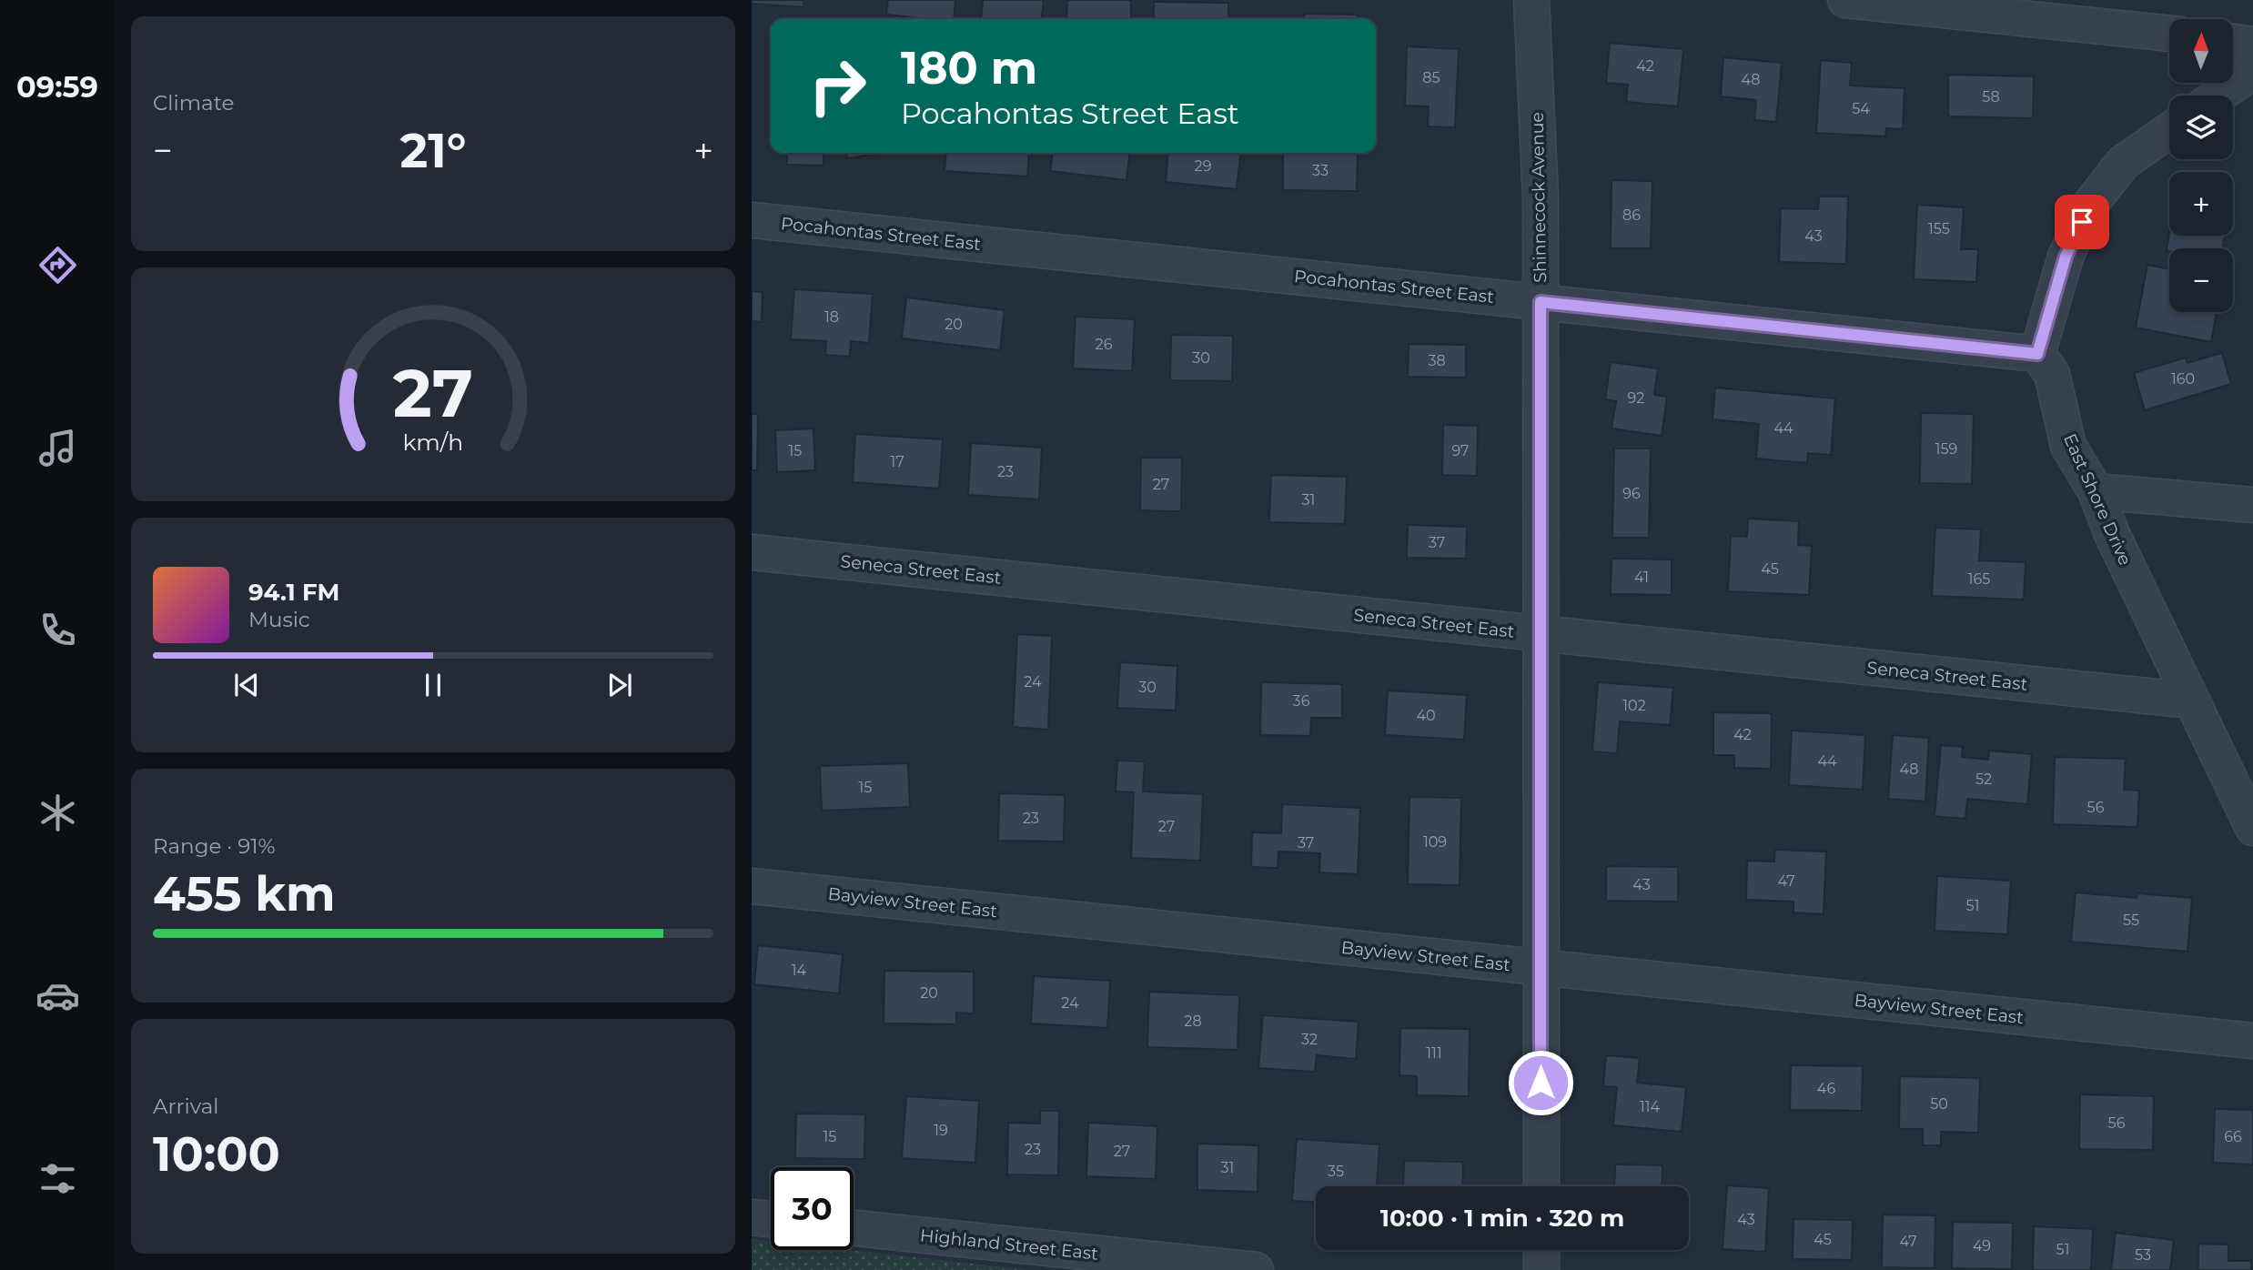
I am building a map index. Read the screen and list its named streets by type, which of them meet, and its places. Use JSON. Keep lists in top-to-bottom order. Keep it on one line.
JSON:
{"streets":{"street":["Shinnecock Avenue","Pocahontas Street East","East Shore Drive","Seneca Street East","Bayview Street East","Highland Street East"]},"crossings":[["Shinnecock Avenue","Pocahontas Street East"],["Shinnecock Avenue","Seneca Street East"],["Shinnecock Avenue","Bayview Street East"],["Pocahontas Street East","East Shore Drive"],["East Shore Drive","Seneca Street East"]],"house_numbers":["42","85","48","58","54","29","33","86","155","43","18","20","26","30","38","160","92","44","159","15","97","17","23","27","96","31","37","45","41","165","24","30","36","102","40","42","44","48","52","15","56","23","27","109","37","47","43","51","55","14","20","24","28","32","111","46","50","114","56","19","15","66","23","27","31","35","43","45","47","49","51","53"],"north":"top","page":{"tabs":"09:59","tile":["Climate",["Range · 91%","455 km"],["Arrival","10:00"]],"map_buttons":["+","−"],"turn":["180 m","Pocahontas Street East"],"heat":["−","21°","+"],"song":["94.1 FM","Music"],"limit":"30","trip":"10:00 · 1 min · 320 m","gauge":["27","km/h"]}}
